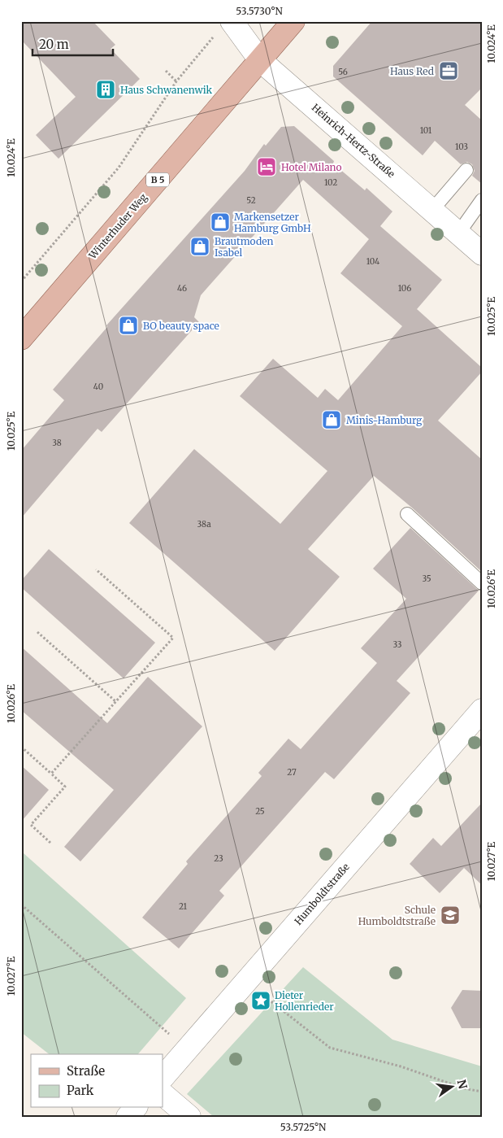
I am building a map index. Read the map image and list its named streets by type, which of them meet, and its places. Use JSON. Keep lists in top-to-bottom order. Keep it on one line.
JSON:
{"streets":{"main road":["B 5","Winterhuder Weg"],"street":["Heinrich-Hertz-Straße","Humboldtstraße"]},"crossings":[["Heinrich-Hertz-Straße","Winterhuder Weg"]],"places":{"office":["Haus Red"],"building":["Haus Schwanenwik"],"hotel":["Hotel Milano"],"shop":["Markensetzer Hamburg GmbH","Brautmoden Isabel","BO beauty space","Minis-Hamburg"],"school or university":["Schule Humboldtstraße"],"place":["Dieter Hollenrieder"]},"house_numbers":["56","101","103","102","52","104","46","106","40","38","38a","35","33","27","25","23","21"],"legend":["Straße","Park"],"scale_bar":"20 m","north":"right","coordinates":["53.5730°N","10.024°E","10.025°E","10.026°E","10.027°E","53.5725°N"]}
